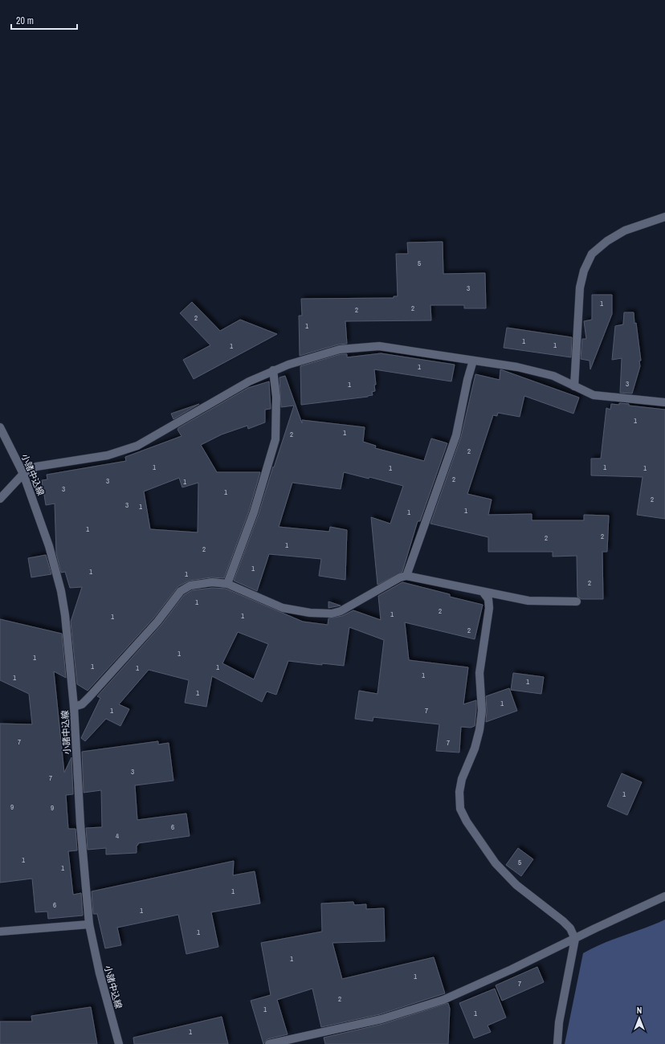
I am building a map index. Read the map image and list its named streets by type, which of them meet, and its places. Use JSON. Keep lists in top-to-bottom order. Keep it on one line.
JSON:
{"streets":{"street":["小諸中込線"]},"house_numbers":["5","3","1","2","2","2","1","1","1","1","1","3","1","1","1","2","2","1","1","1","1","2","3","1","3","1","2","3","1","1","1","1","2","2","1","2","1","1","1","2","1","2","1","1","1","2","1","1","1","1","1","1","1","1","1","1","1","7","7","7","3","7","1","9","9","6","4","1","5","1","1","6","1","1","1","1","7","2","1","1","1"],"scale_bar":"20 m","north":"top"}
